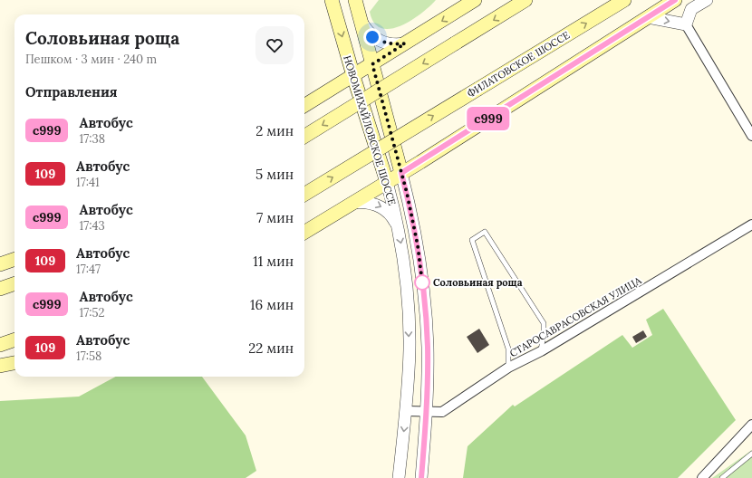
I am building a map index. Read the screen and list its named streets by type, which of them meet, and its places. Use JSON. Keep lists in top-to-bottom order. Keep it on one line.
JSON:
{"streets":{"main road":["ФИЛАТОВСКОЕ ШОССЕ","НОВОМИХАЙЛОВСКОЕ ШОССЕ"],"street":["СТАРОСАВРАСОВСКАЯ УЛИЦА"]},"crossings":[["НОВОМИХАЙЛОВСКОЕ ШОССЕ","СТАРОСАВРАСОВСКАЯ УЛИЦА"]],"places":["Соловьиная роща"],"lines":["bus line с999"],"page":{"on_map":"с999","heading":[["Соловьиная роща","Пешком · 3 мин · 240 m"],"Отправления"],"list":[{"mark":"с999","name":"Автобус","note":"17:38","value":"2 мин"},{"mark":"109","name":"Автобус","note":"17:41","value":"5 мин"},{"mark":"с999","name":"Автобус","note":"17:43","value":"7 мин"},{"mark":"109","name":"Автобус","note":"17:47","value":"11 мин"},{"mark":"с999","name":"Автобус","note":"17:52","value":"16 мин"},{"mark":"109","name":"Автобус","note":"17:58","value":"22 мин"}]}}
